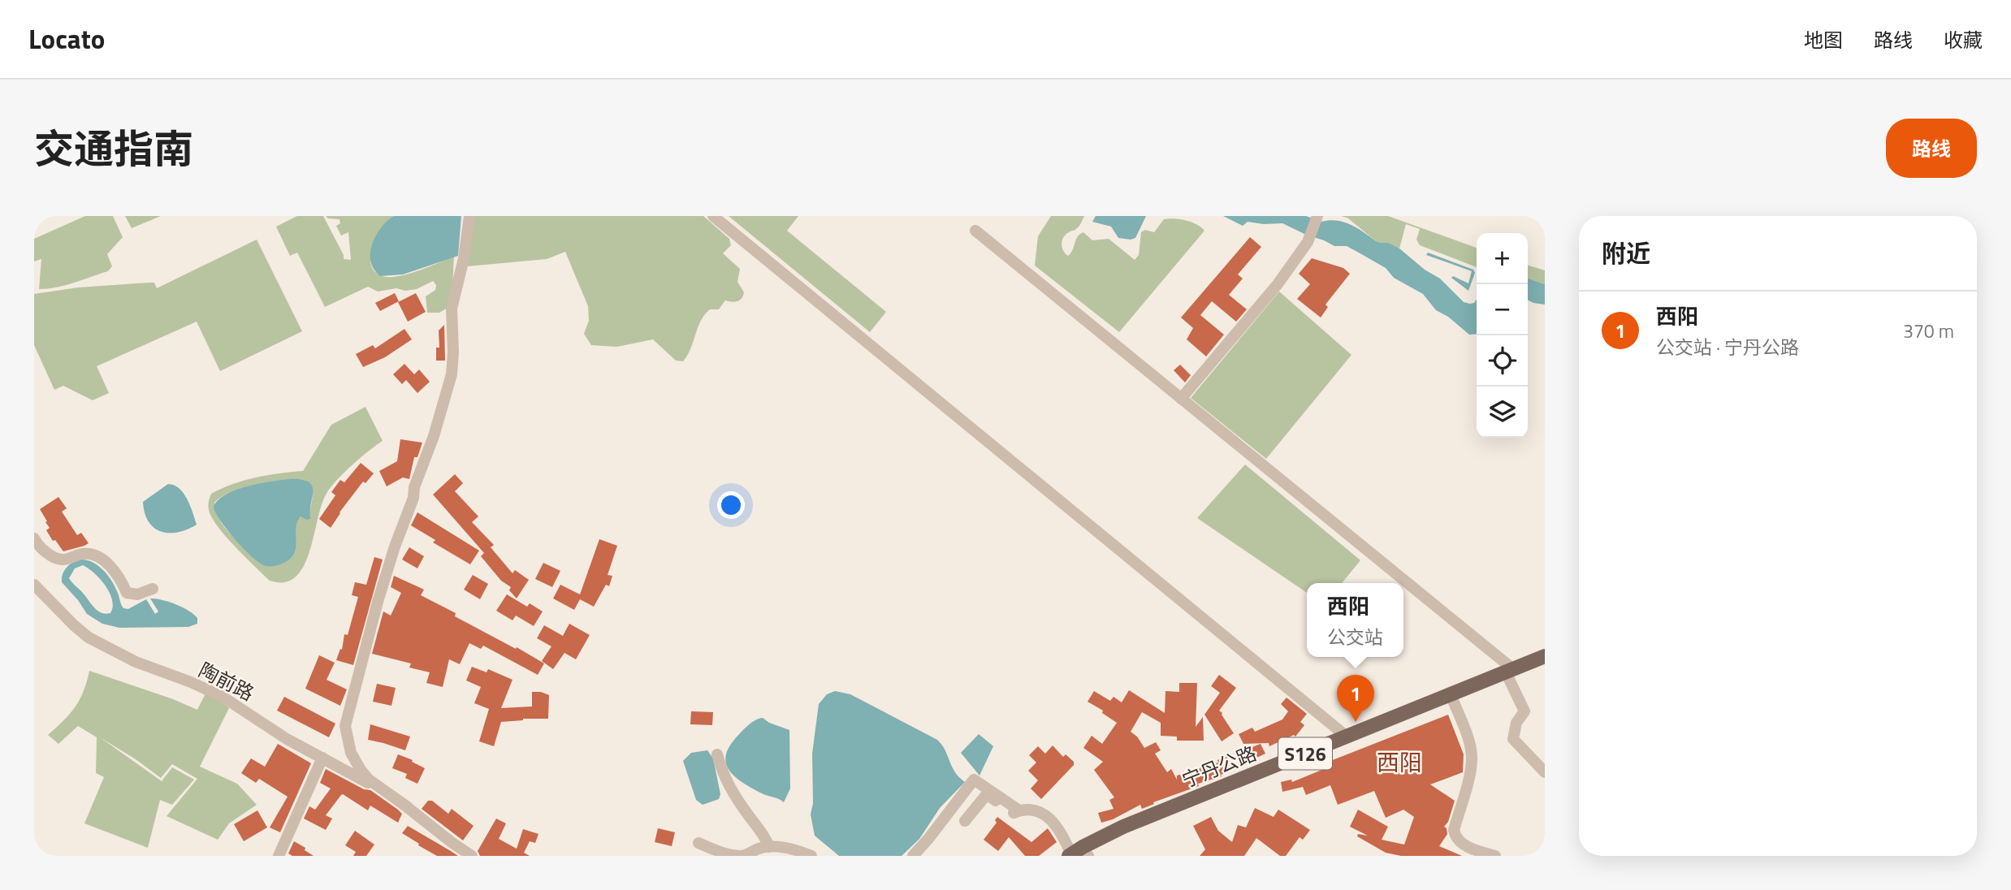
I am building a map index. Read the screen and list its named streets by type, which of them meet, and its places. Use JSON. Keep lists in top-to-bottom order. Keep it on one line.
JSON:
{"streets":{"main road":["S126","宁丹公路"],"street":["陶前路"]},"districts":["西阳"],"page":{"header":"Locato","nav":["地图","路线","收藏"],"title":"交通指南","buttons":"路线","heading":"附近","map_buttons":["+","−"],"list":[{"mark":"1","name":"西阳","note":"公交站 · 宁丹公路","value":"370 m"}],"popup":["西阳","公交站"],"pins":"1"}}
